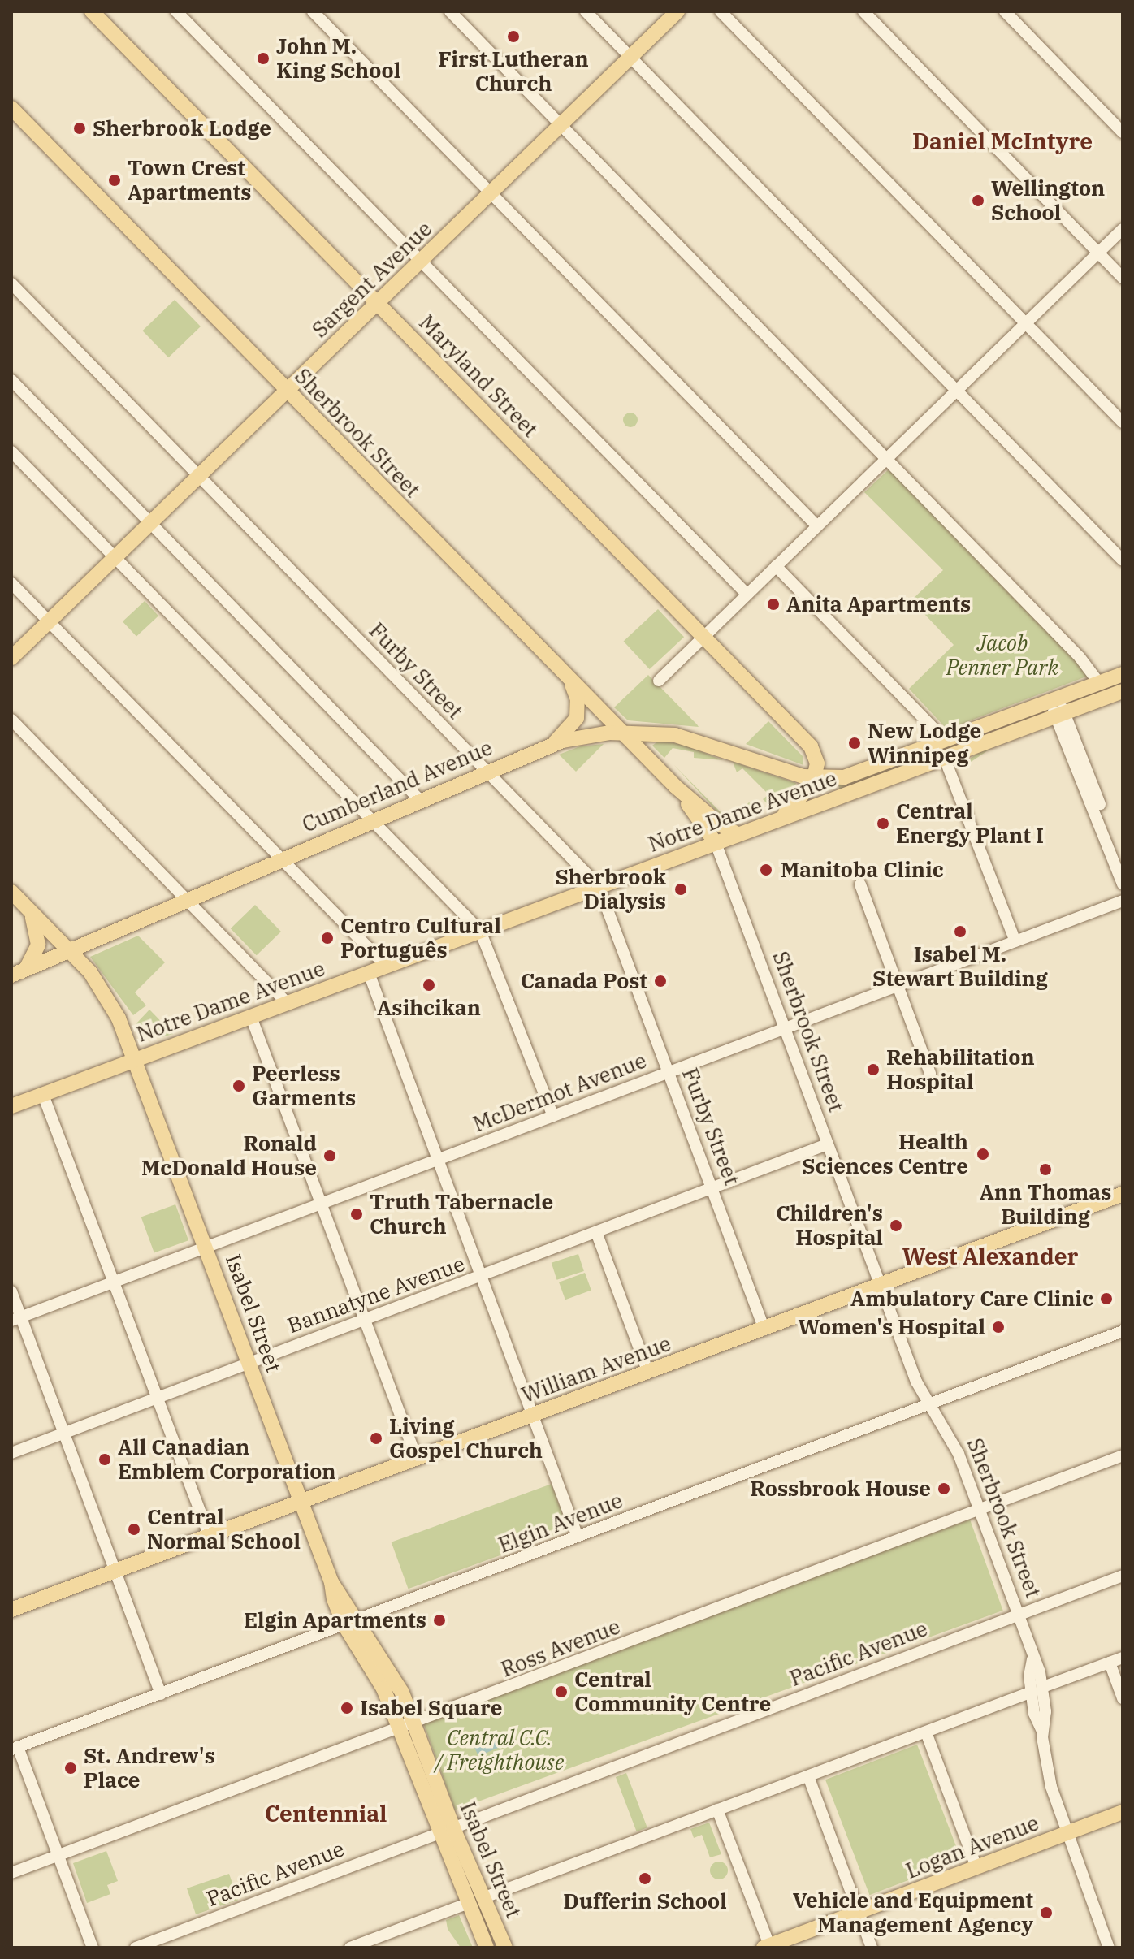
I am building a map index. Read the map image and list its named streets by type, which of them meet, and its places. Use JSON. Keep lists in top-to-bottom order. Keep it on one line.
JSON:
{"streets":{"main road":["Sargent Avenue","Maryland Street","Sherbrook Street","Cumberland Avenue","Notre Dame Avenue","Isabel Street","William Avenue","Logan Avenue"],"street":["Furby Street","McDermot Avenue","Bannatyne Avenue","Elgin Avenue","Ross Avenue","Pacific Avenue"]},"crossings":[["Sargent Avenue","Maryland Street"],["Sargent Avenue","Sherbrook Street"],["Sargent Avenue","Furby Street"],["Maryland Street","Cumberland Avenue"],["Maryland Street","Notre Dame Avenue"],["Sherbrook Street","Cumberland Avenue"],["Sherbrook Street","Notre Dame Avenue"],["Sherbrook Street","McDermot Avenue"],["Sherbrook Street","Bannatyne Avenue"],["Sherbrook Street","William Avenue"],["Sherbrook Street","Elgin Avenue"],["Sherbrook Street","Ross Avenue"],["Sherbrook Street","Pacific Avenue"],["Sherbrook Street","Logan Avenue"],["Furby Street","Cumberland Avenue"],["Furby Street","Notre Dame Avenue"],["Furby Street","McDermot Avenue"],["Furby Street","Bannatyne Avenue"],["Furby Street","William Avenue"],["Cumberland Avenue","Notre Dame Avenue"],["Cumberland Avenue","Isabel Street"],["Notre Dame Avenue","Isabel Street"],["McDermot Avenue","Isabel Street"],["Bannatyne Avenue","Isabel Street"],["Isabel Street","William Avenue"],["Isabel Street","Elgin Avenue"],["Isabel Street","Ross Avenue"],["Isabel Street","Pacific Avenue"]],"districts":["Daniel McIntyre","West Alexander","Centennial"],"parks":["Jacob Penner Park","Central C.C. / Freighthouse"],"places":["First Lutheran Church","John M. King School","Sherbrook Lodge","Town Crest Apartments","Wellington School","Anita Apartments","New Lodge Winnipeg","Central Energy Plant I","Manitoba Clinic","Sherbrook Dialysis","Isabel M. Stewart Building","Centro Cultural Português","Canada Post","Asihcikan","Rehabilitation Hospital","Peerless Garments","Health Sciences Centre","Ronald McDonald House","Ann Thomas Building","Truth Tabernacle Church","Children's Hospital","Ambulatory Care Clinic","Women's Hospital","Living Gospel Church","All Canadian Emblem Corporation","Rossbrook House","Central Normal School","Elgin Apartments","Central Community Centre","Isabel Square","St. Andrew's Place","Dufferin School","Vehicle and Equipment Management Agency"]}
